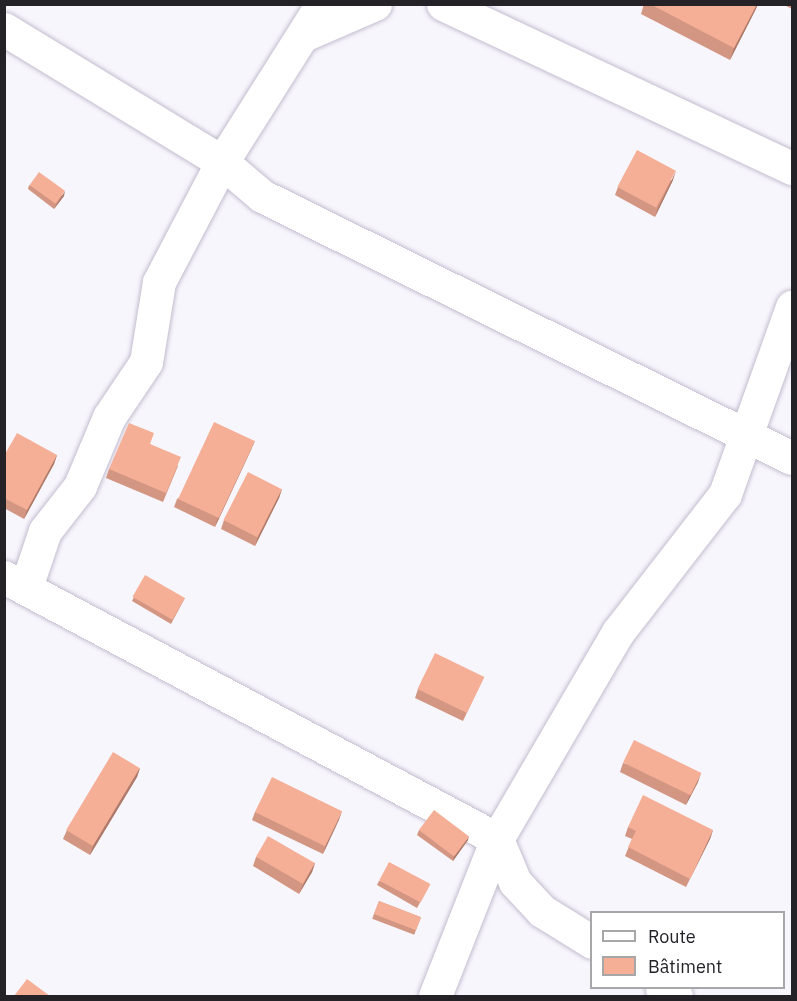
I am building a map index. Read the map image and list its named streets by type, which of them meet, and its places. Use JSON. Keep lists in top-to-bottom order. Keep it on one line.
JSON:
{"legend":["Route","Bâtiment"]}
